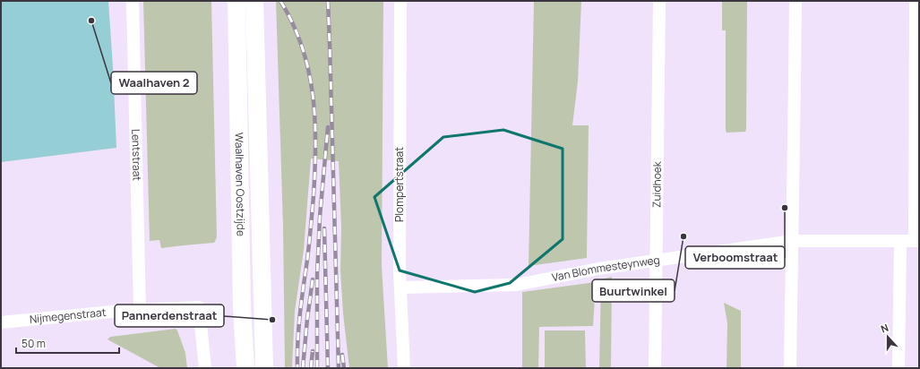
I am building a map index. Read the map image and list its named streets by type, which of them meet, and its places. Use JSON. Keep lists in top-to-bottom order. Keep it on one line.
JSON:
{"streets":{"main road":["Waalhaven Oostzijde"],"street":["Lentstraat","Plompertstraat","Zuidhoek","Van Blommesteynweg","Nijmegenstraat"]},"crossings":[["Lentstraat","Nijmegenstraat"],["Plompertstraat","Van Blommesteynweg"],["Zuidhoek","Van Blommesteynweg"]],"places":["Waalhaven 2","Verboomstraat","Buurtwinkel","Pannerdenstraat"],"scale_bar":"50 m","north":"top"}
